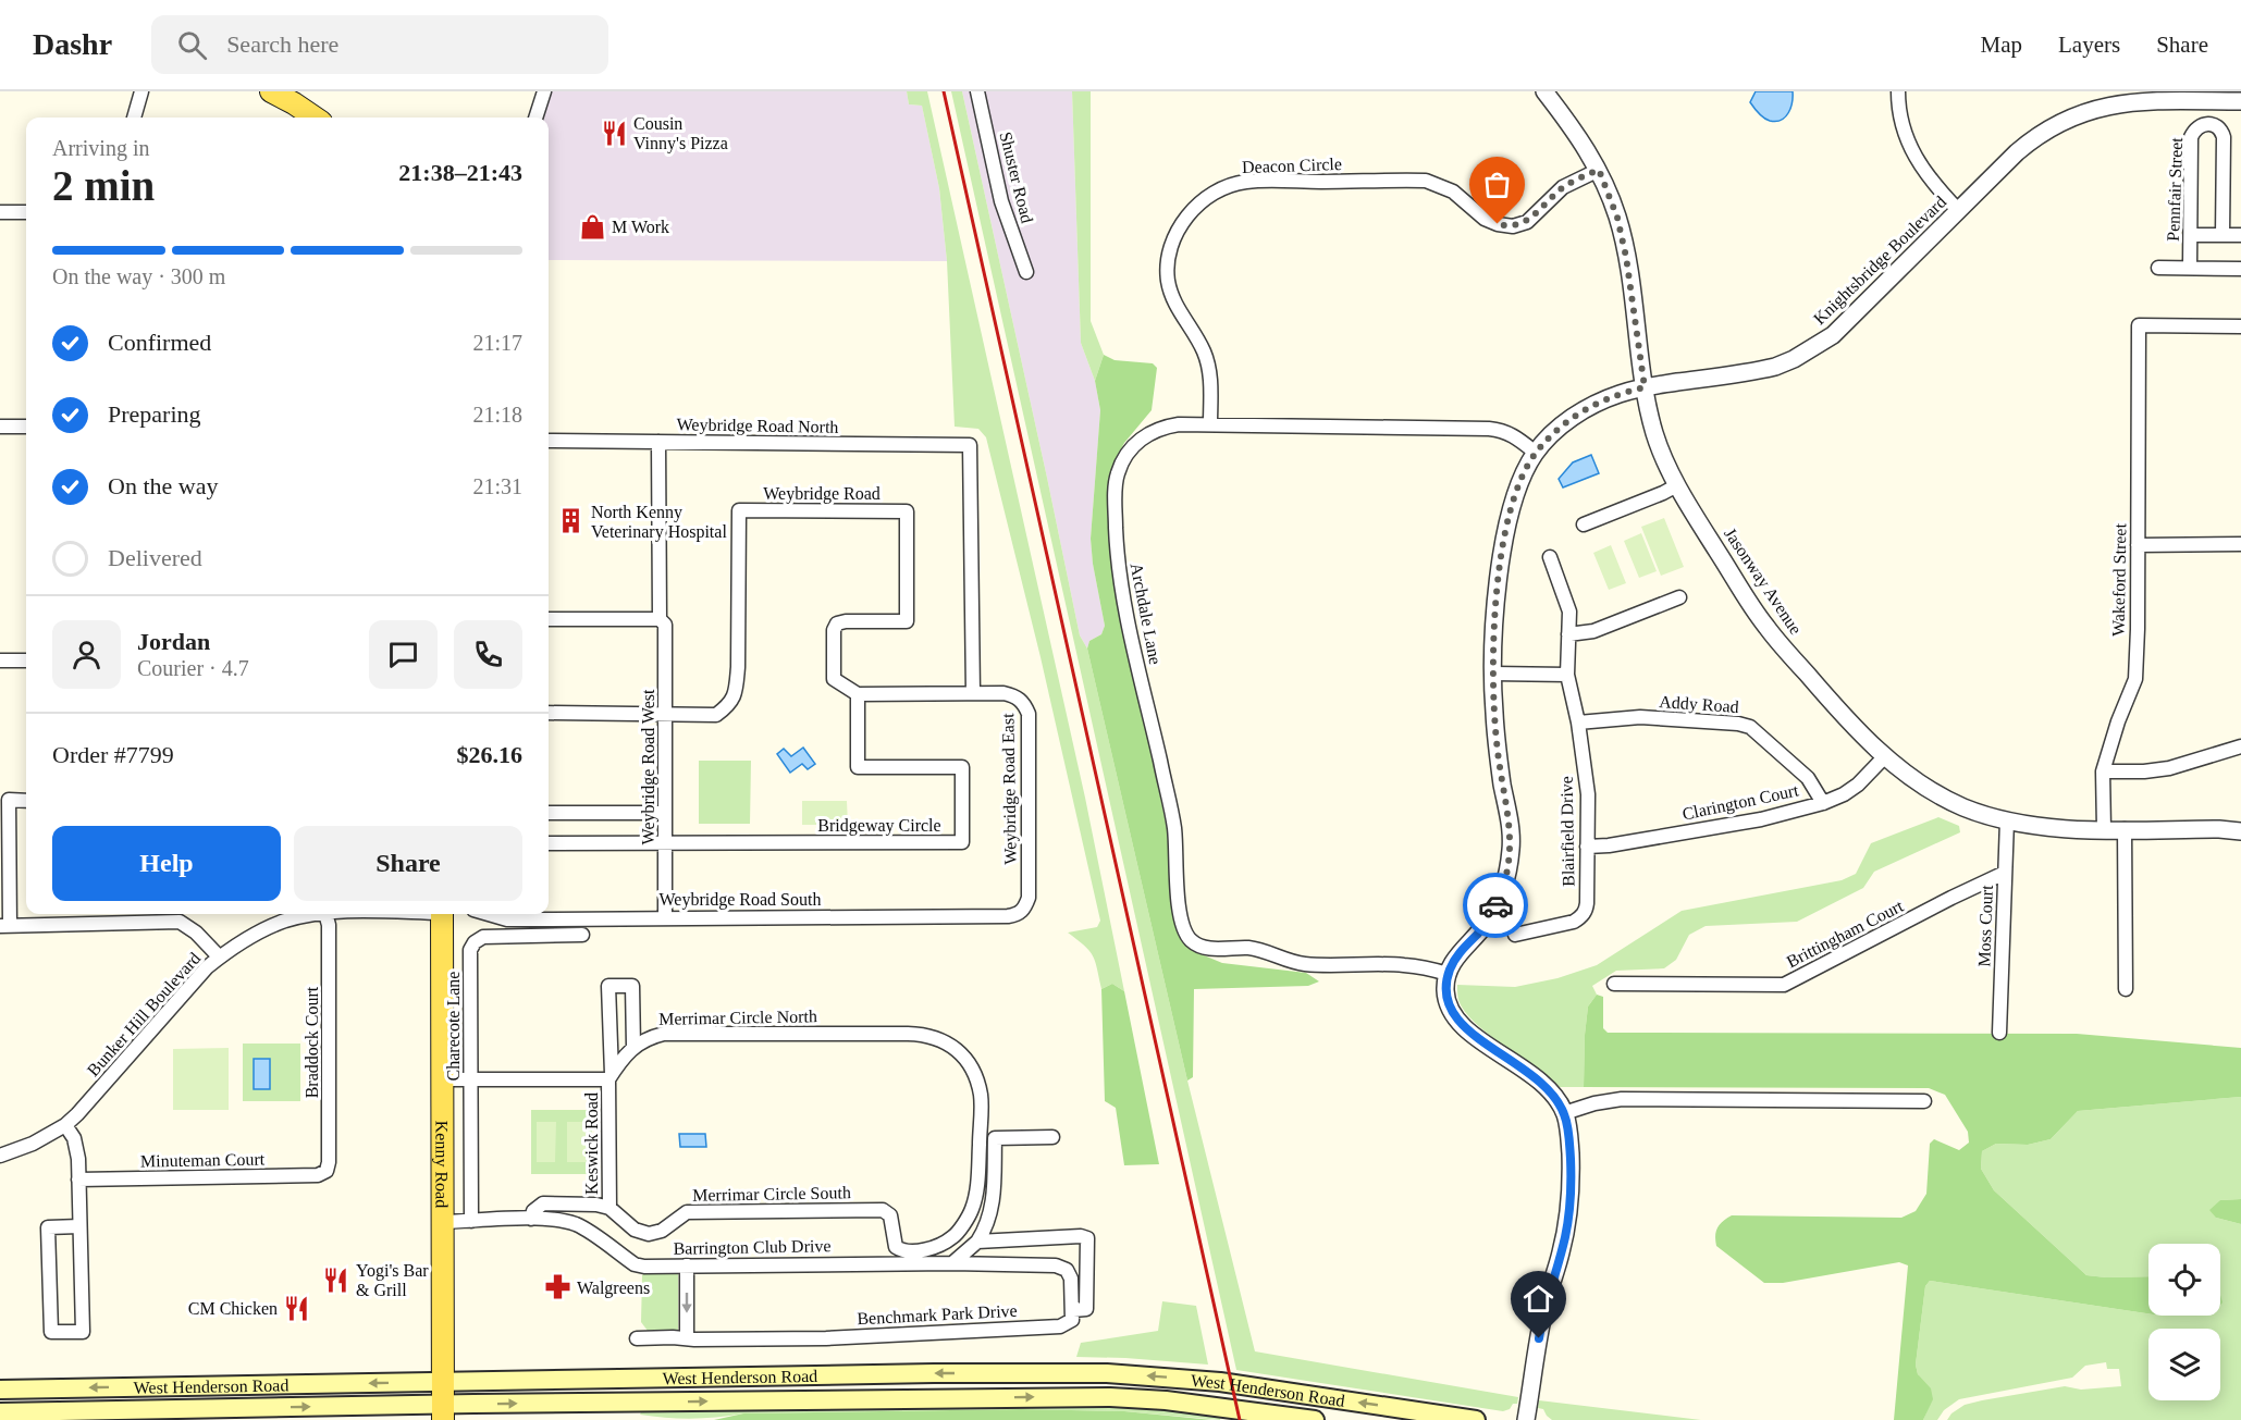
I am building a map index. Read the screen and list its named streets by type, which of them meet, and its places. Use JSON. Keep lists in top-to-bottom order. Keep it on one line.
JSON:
{"streets":{"main road":["Kenny Road","West Henderson Road"],"street":["Deacon Circle","Shuster Road","Pennfair Street","Knightsbridge Boulevard","Weybridge Road North","Weybridge Road","Wakeford Street","Jasonway Avenue","Archdale Lane","Addy Road","Weybridge Road West","Weybridge Road East","Clarington Court","Bridgeway Circle","Blairfield Drive","Weybridge Road South","Moss Court","Brittingham Court","Bunker Hill Boulevard","Merrimar Circle North","Charecote Lane","Braddock Court","Keswick Road","Minuteman Court","Merrimar Circle South","Barrington Club Drive","Benchmark Park Drive"]},"crossings":[["Deacon Circle","Jasonway Avenue"],["Deacon Circle","Archdale Lane"],["Knightsbridge Boulevard","Jasonway Avenue"],["Knightsbridge Boulevard","Archdale Lane"],["Weybridge Road North","Weybridge Road West"],["Weybridge Road North","Weybridge Road East"],["Weybridge Road","Weybridge Road West"],["Weybridge Road","Weybridge Road East"],["Weybridge Road","Bridgeway Circle"],["Wakeford Street","Jasonway Avenue"],["Jasonway Avenue","Clarington Court"],["Jasonway Avenue","Moss Court"],["Addy Road","Clarington Court"],["Addy Road","Blairfield Drive"],["Weybridge Road West","Bridgeway Circle"],["Weybridge Road West","Weybridge Road South"],["Weybridge Road East","Bridgeway Circle"],["Weybridge Road East","Weybridge Road South"],["Clarington Court","Blairfield Drive"],["Moss Court","Brittingham Court"],["Merrimar Circle North","Keswick Road"],["Merrimar Circle North","Merrimar Circle South"],["Braddock Court","Minuteman Court"],["Keswick Road","Merrimar Circle South"],["Kenny Road","West Henderson Road"]],"places":{"restaurant":["Cousin Vinny's Pizza","Yogi's Bar & Grill","CM Chicken"],"shop":["M Work"],"building":["North Kenny Veterinary Hospital"],"pharmacy":["Walgreens"]},"page":{"header":"Dashr","search":"Search here","nav":["Map","Layers","Share"],"heading":["2 min","Arriving in","21:38–21:43"],"panel":["Jordan","Courier · 4.7","Order #7799","$26.16"],"bar":"On the way · 300 m","list":[["Confirmed","21:17"],["Preparing","21:18"],["On the way","21:31"],"Delivered"],"buttons":["Help","Share"]}}
